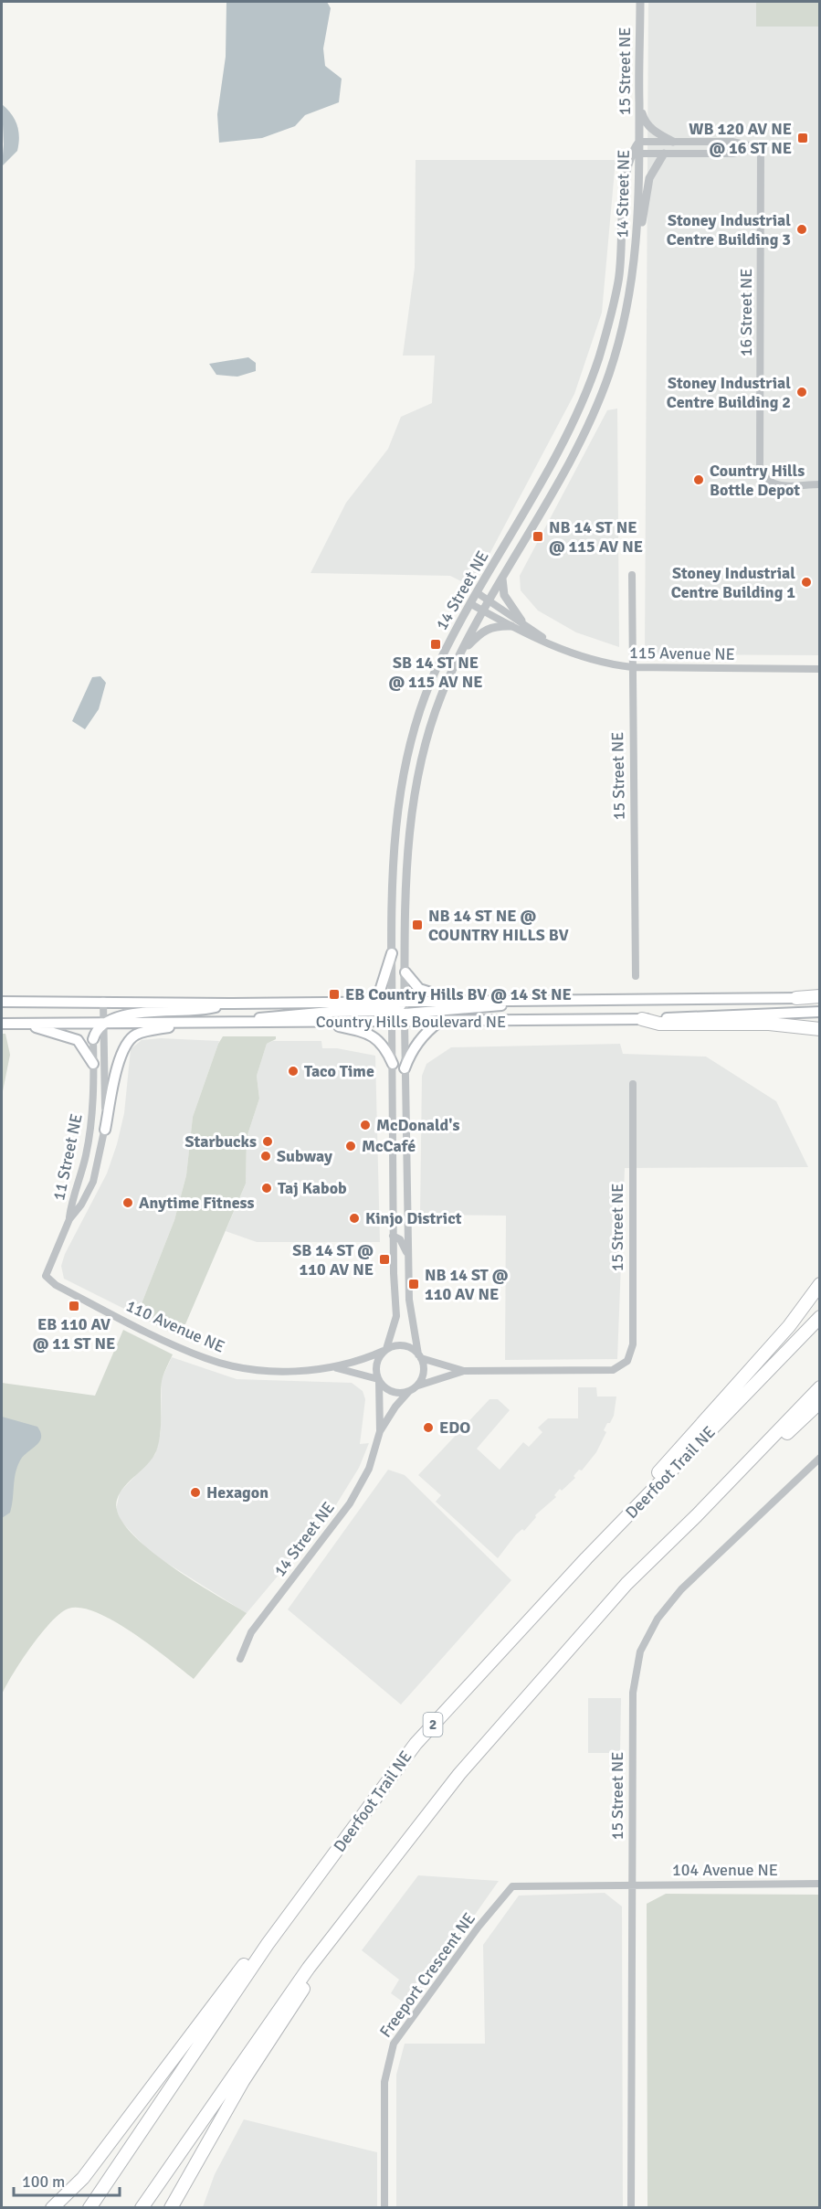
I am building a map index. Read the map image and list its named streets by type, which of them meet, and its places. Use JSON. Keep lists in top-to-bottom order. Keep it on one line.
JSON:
{"streets":{"highway":["Deerfoot Trail NE","2"],"main road":["Country Hills Boulevard NE"],"street":["15 Street NE","14 Street NE","16 Street NE","115 Avenue NE","11 Street NE","110 Avenue NE","104 Avenue NE","Freeport Crescent NE"]},"crossings":[["15 Street NE","14 Street NE"],["15 Street NE","115 Avenue NE"],["15 Street NE","104 Avenue NE"],["15 Street NE","Freeport Crescent NE"],["14 Street NE","115 Avenue NE"],["14 Street NE","Country Hills Boulevard NE"],["14 Street NE","110 Avenue NE"],["Country Hills Boulevard NE","11 Street NE"],["11 Street NE","110 Avenue NE"],["104 Avenue NE","Freeport Crescent NE"]],"places":{"transit":["WB 120 AV NE @ 16 ST NE","NB 14 ST NE @ 115 AV NE","SB 14 ST NE @ 115 AV NE","NB 14 ST NE @ COUNTRY HILLS BV","EB Country Hills BV @ 14 St NE","SB 14 ST @ 110 AV NE","NB 14 ST @ 110 AV NE","EB 110 AV @ 11 ST NE"],"other":["Stoney Industrial Centre Building 3","Stoney Industrial Centre Building 2","Country Hills Bottle Depot","Stoney Industrial Centre Building 1","Taco Time","McDonald's","Starbucks","McCafé","Subway","Taj Kabob","Anytime Fitness","Kinjo District","EDO","Hexagon"]},"scale_bar":"100 m"}
